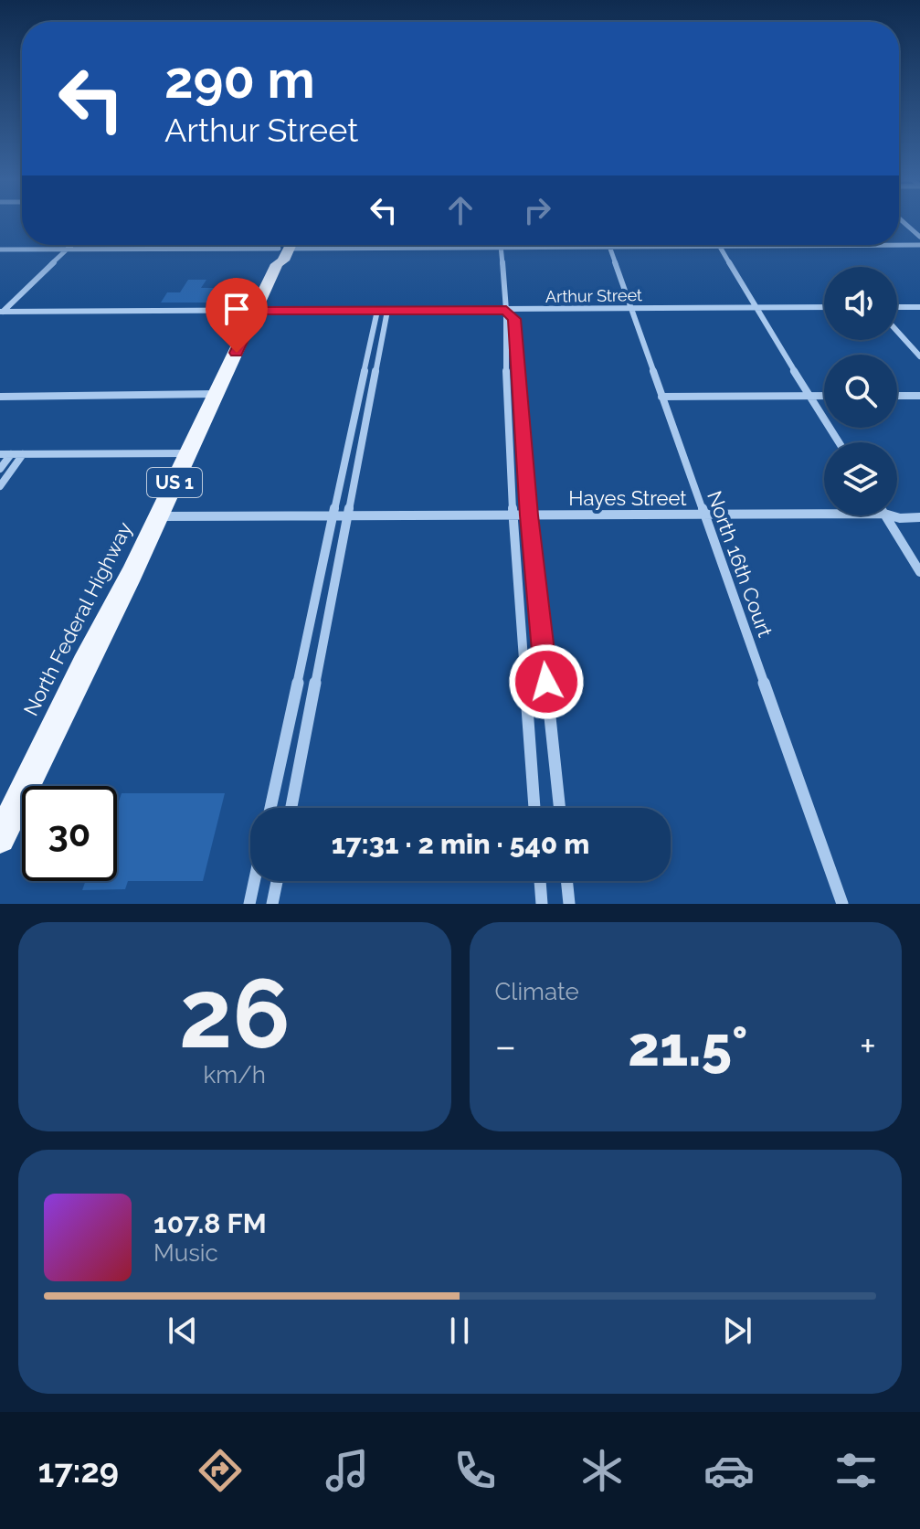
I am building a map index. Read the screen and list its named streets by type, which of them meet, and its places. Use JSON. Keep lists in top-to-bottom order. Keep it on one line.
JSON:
{"streets":{"main road":["US 1","North Federal Highway"],"street":["Arthur Street","Hayes Street","North 16th Court"]},"crossings":[["Arthur Street","North 16th Court"],["Arthur Street","North Federal Highway"],["Hayes Street","North 16th Court"],["Hayes Street","North Federal Highway"]],"page":{"turn":["290 m","Arthur Street"],"limit":"30","trip":"17:31 · 2 min · 540 m","tile":[["26","km/h"],"Climate"],"heat":["−","21.5°","+"],"song":["107.8 FM","Music"],"tabs":"17:29"}}
